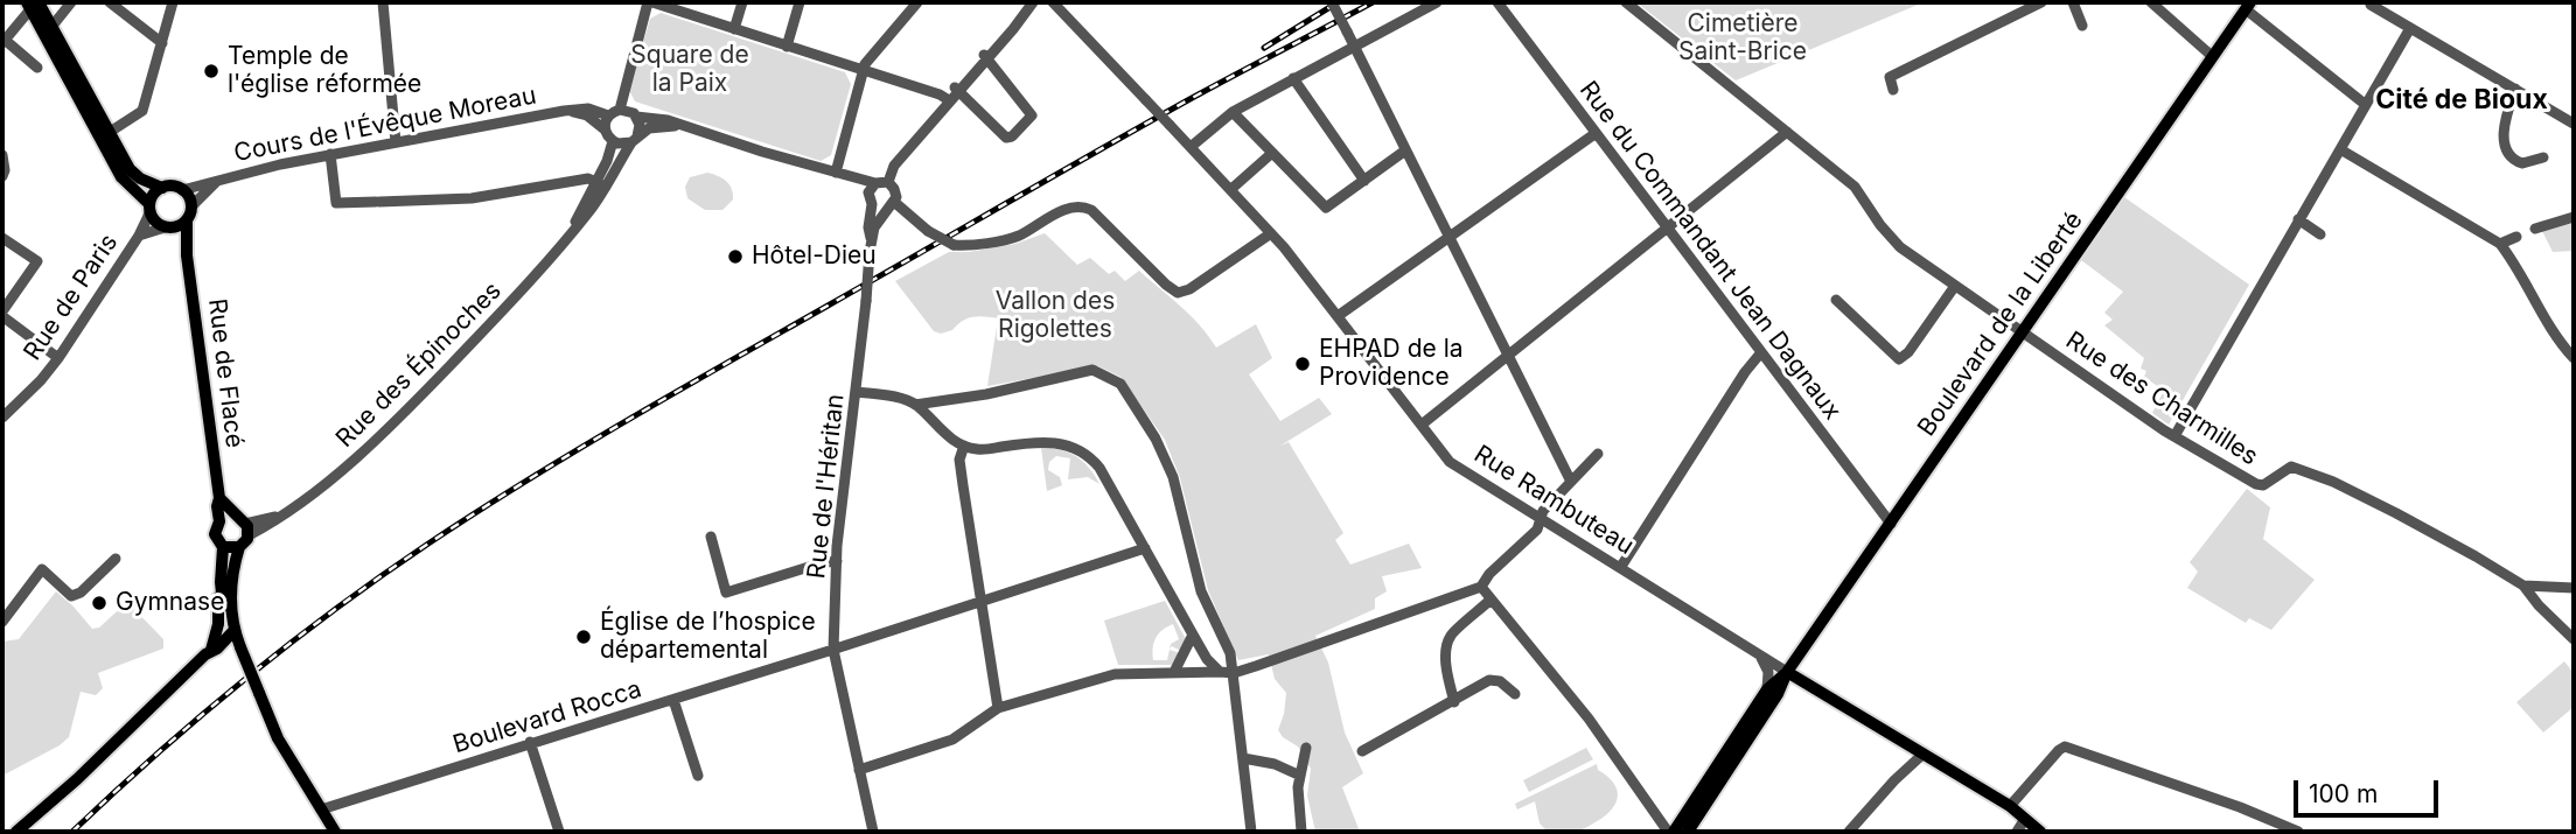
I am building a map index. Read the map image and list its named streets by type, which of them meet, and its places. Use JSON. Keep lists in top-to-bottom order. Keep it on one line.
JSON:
{"streets":{"main road":["Boulevard de la Liberté","Rue de Flacé","Rue Rambuteau"],"street":["Cours de l'Évêque Moreau","Rue du Commandant Jean Dagnaux","Rue de Paris","Rue des Épinoches","Rue des Charmilles","Rue de l'Héritan","Boulevard Rocca"]},"crossings":[["Cours de l'Évêque Moreau","Rue de Paris"],["Cours de l'Évêque Moreau","Rue des Épinoches"],["Cours de l'Évêque Moreau","Rue de Flacé"],["Rue du Commandant Jean Dagnaux","Boulevard de la Liberté"],["Rue de Paris","Rue de Flacé"],["Boulevard de la Liberté","Rue des Charmilles"],["Boulevard de la Liberté","Rue Rambuteau"],["Rue des Épinoches","Rue de Flacé"],["Rue de Flacé","Boulevard Rocca"],["Rue de l'Héritan","Boulevard Rocca"]],"districts":["Cité de Bioux"],"parks":["Cimetière Saint-Brice","Square de la Paix","Vallon des Rigolettes"],"places":["Temple de l'église réformée","Hôtel-Dieu","EHPAD de la Providence","Gymnase","Église de l’hospice départemental"],"scale_bar":"100 m"}
